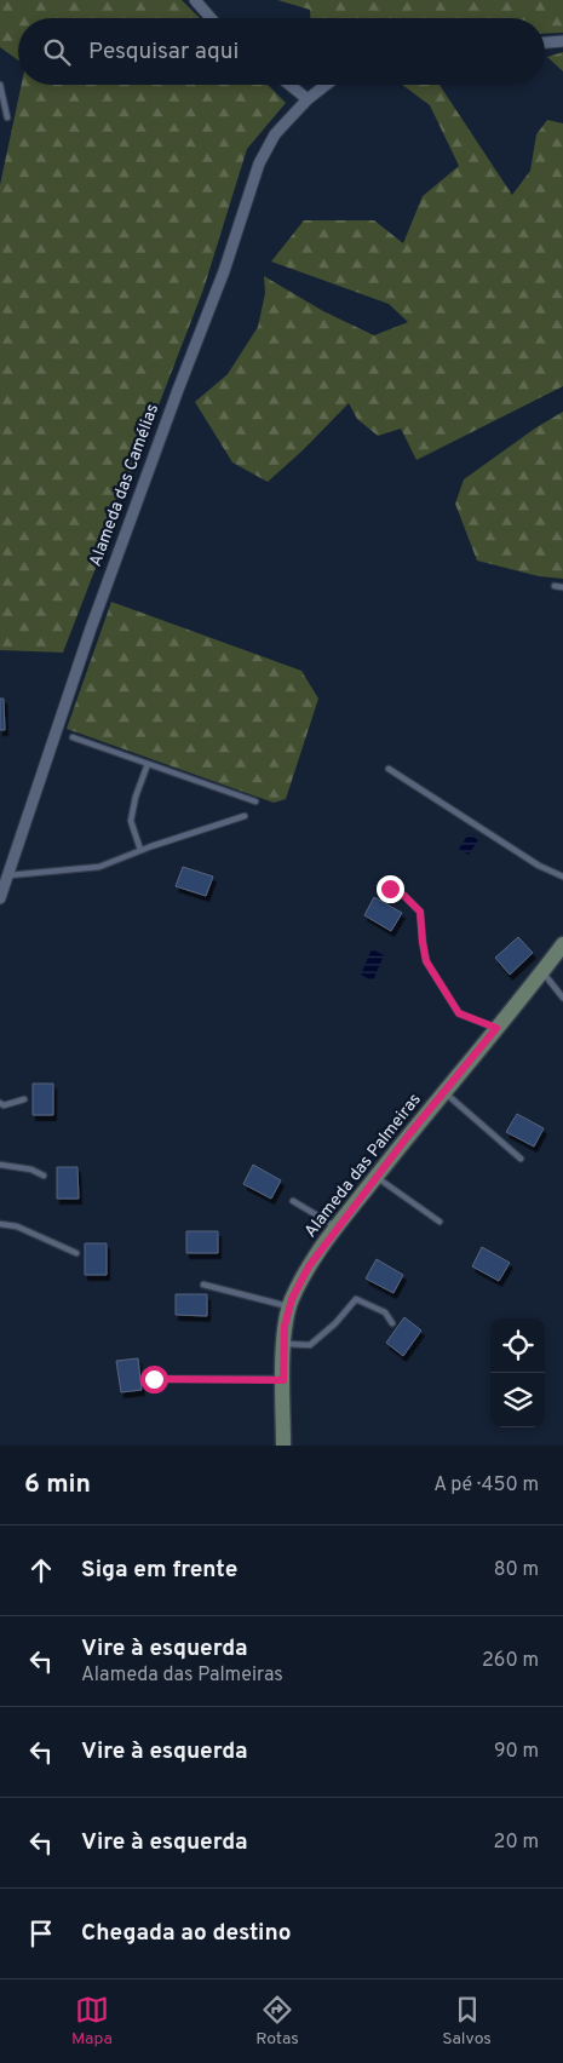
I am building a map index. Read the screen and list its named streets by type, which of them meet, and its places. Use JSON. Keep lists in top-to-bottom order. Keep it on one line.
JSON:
{"streets":{"street":["Alameda das Camélias","Alameda das Palmeiras"]},"page":{"search":"Pesquisar aqui","heading":["6 min","A pé · 450 m"],"list":[["Siga em frente","80 m"],["Vire à esquerda","Alameda das Palmeiras","260 m"],["Vire à esquerda","90 m"],["Vire à esquerda","20 m"],"Chegada ao destino"],"nav":["Mapa","Rotas","Salvos"]}}
